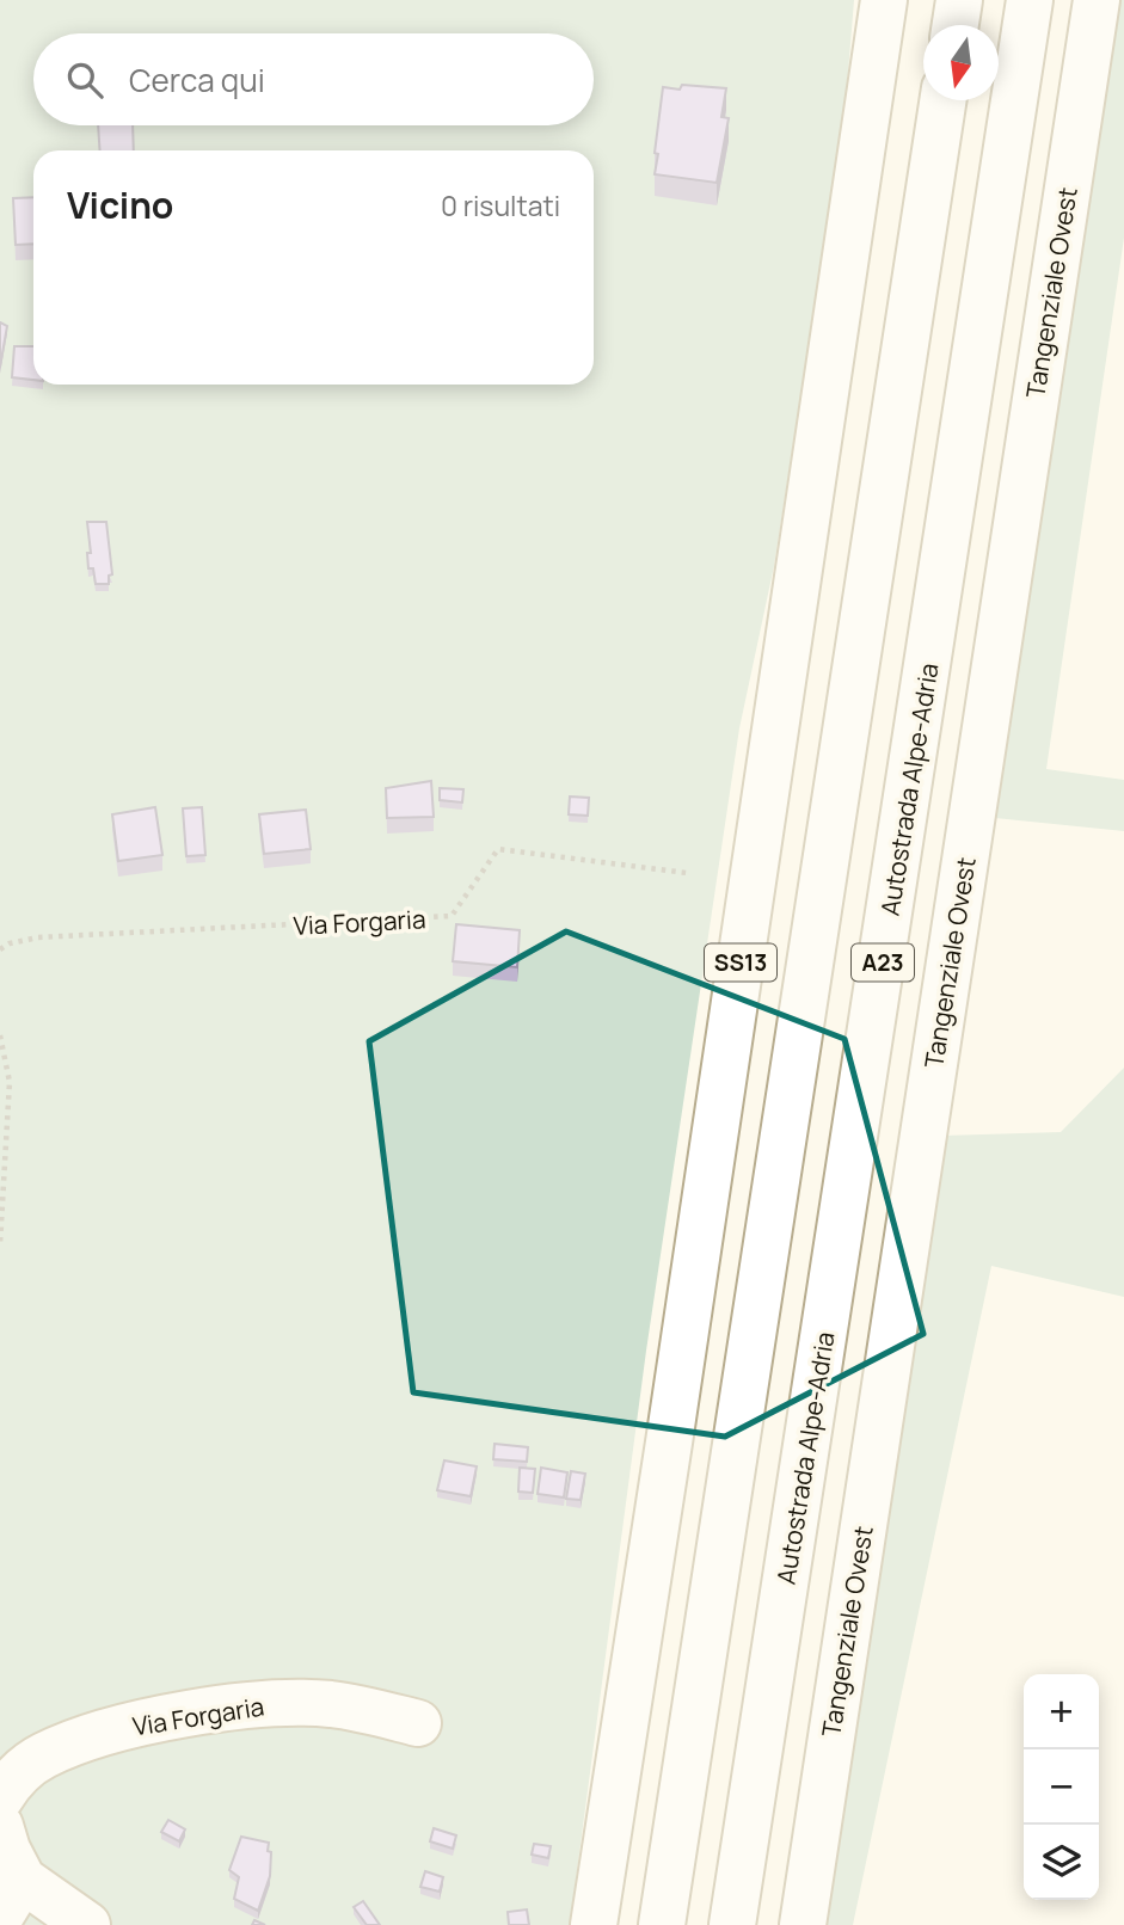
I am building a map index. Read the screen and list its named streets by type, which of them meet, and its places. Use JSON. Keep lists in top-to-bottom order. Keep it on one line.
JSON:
{"streets":{"main road":["Tangenziale Ovest","Autostrada Alpe-Adria","Via Forgaria","SS13","A23"]},"north":"bottom","page":{"search":"Cerca qui","heading":["Vicino","0 risultati"],"map_buttons":["+","−"]}}
